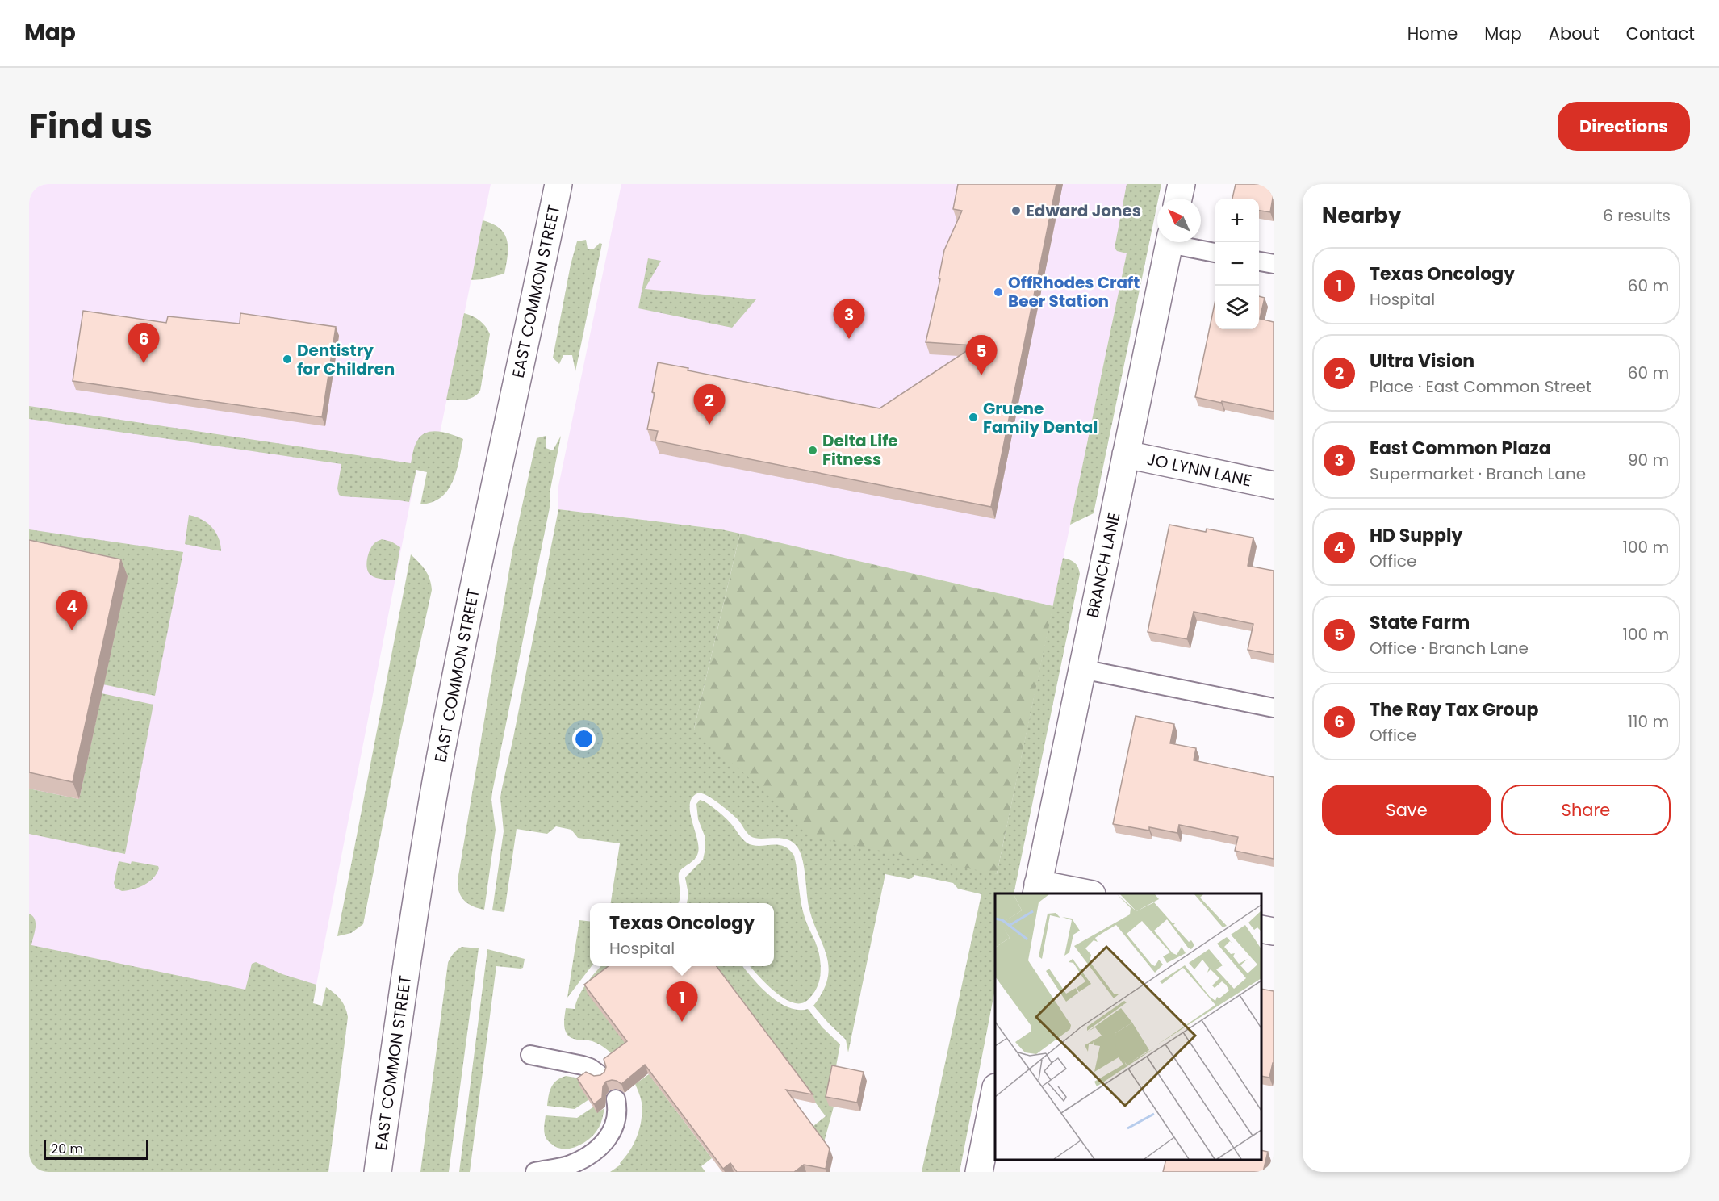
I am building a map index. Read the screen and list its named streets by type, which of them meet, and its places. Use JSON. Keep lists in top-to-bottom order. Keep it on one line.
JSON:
{"streets":{"street":["EAST COMMON STREET","JO LYNN LANE","BRANCH LANE"]},"crossings":[["JO LYNN LANE","BRANCH LANE"]],"places":["Edward Jones","OffRhodes Craft Beer Station","Dentistry for Children","Gruene Family Dental","Delta Life Fitness"],"scale_bar":"20 m","north":"top left","page":{"header":"Map","nav":["Home","Map","About","Contact"],"title":"Find us","buttons":["Directions",["Save","Share"]],"heading":["Nearby","6 results"],"map_buttons":["+","−"],"list":[{"mark":"1","name":"Texas Oncology","note":"Hospital","value":"60 m"},{"mark":"2","name":"Ultra Vision","note":"Place · East Common Street","value":"60 m"},{"mark":"3","name":"East Common Plaza","note":"Supermarket · Branch Lane","value":"90 m"},{"mark":"4","name":"HD Supply","note":"Office","value":"100 m"},{"mark":"5","name":"State Farm","note":"Office · Branch Lane","value":"100 m"},{"mark":"6","name":"The Ray Tax Group","note":"Office","value":"110 m"}],"pins":["3","6","5","2","4","1"],"popup":["Texas Oncology","Hospital"],"scale":"20 m"}}
